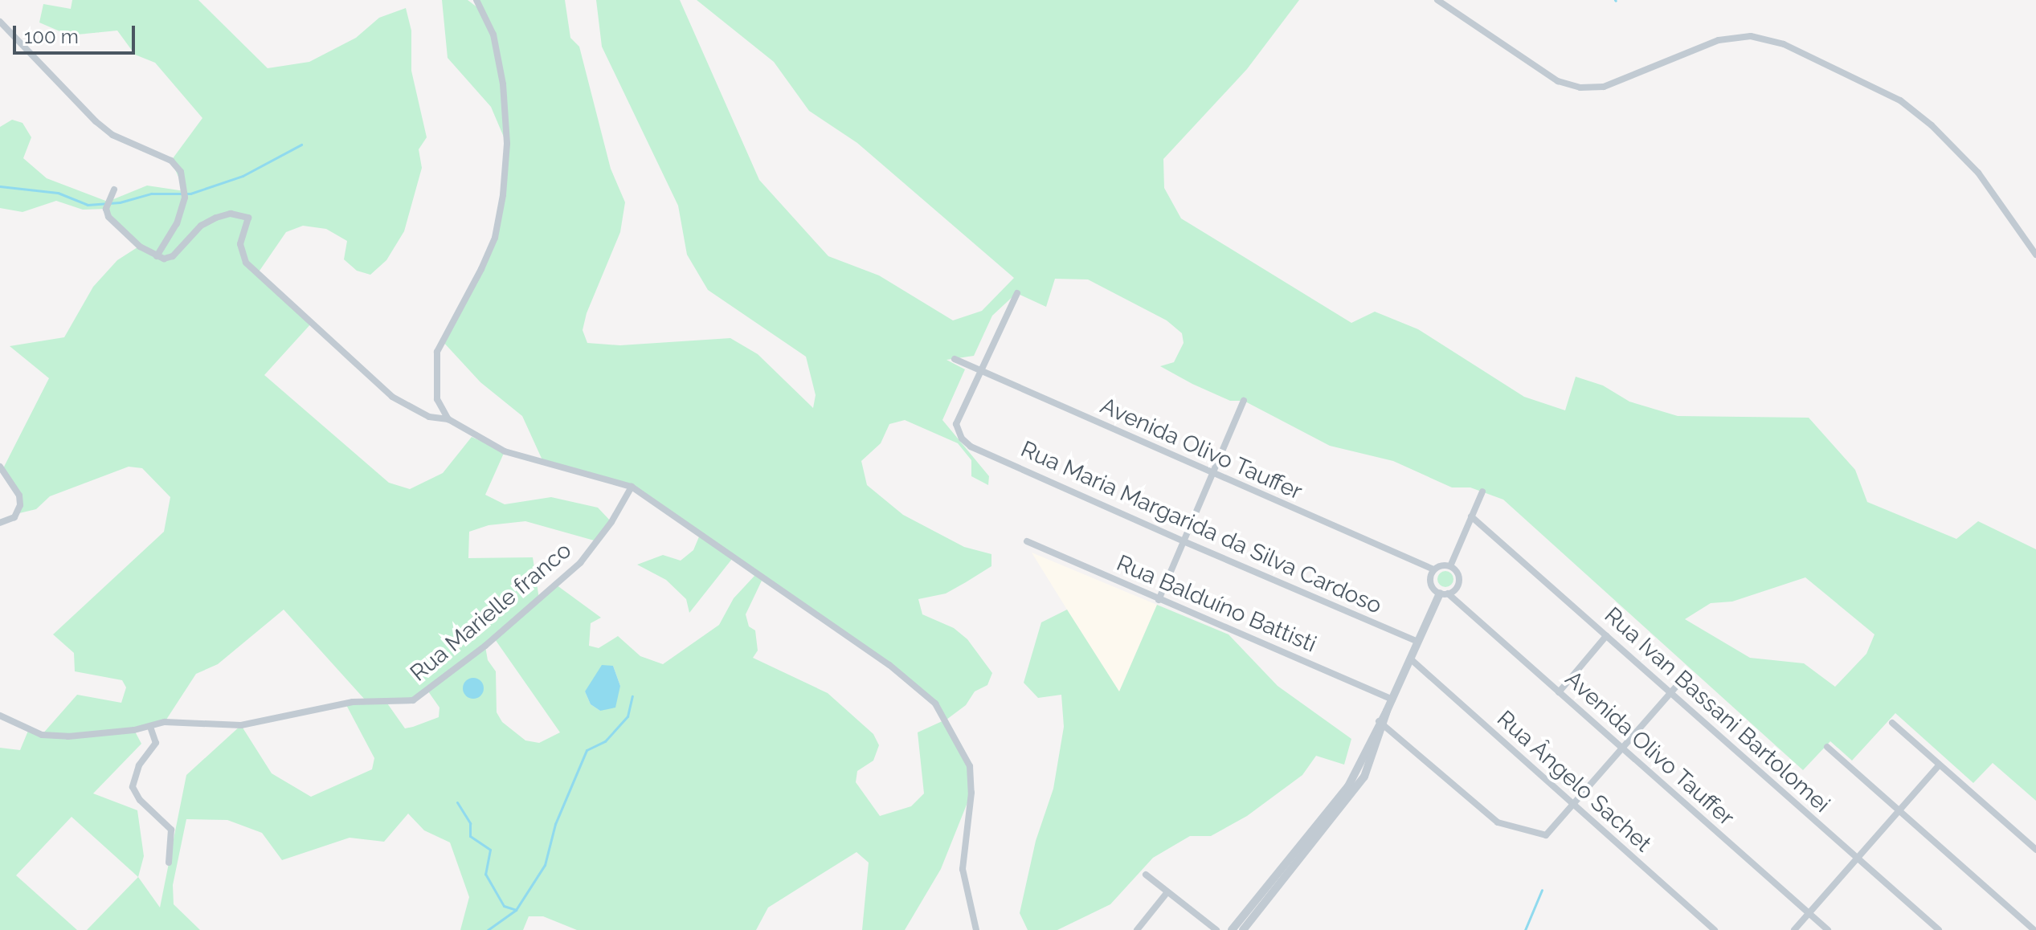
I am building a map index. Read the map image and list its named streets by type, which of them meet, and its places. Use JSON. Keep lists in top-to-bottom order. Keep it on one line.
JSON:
{"streets":{"street":["Avenida Olivo Tauffer","Rua Maria Margarida da Silva Cardoso","Rua Balduíno Battisti","Rua Marielle franco","Rua Ivan Bassani Bartolomei","Rua Ângelo Sachet"]},"crossings":[["Avenida Olivo Tauffer","Rua Maria Margarida da Silva Cardoso"]],"scale_bar":"100 m"}
